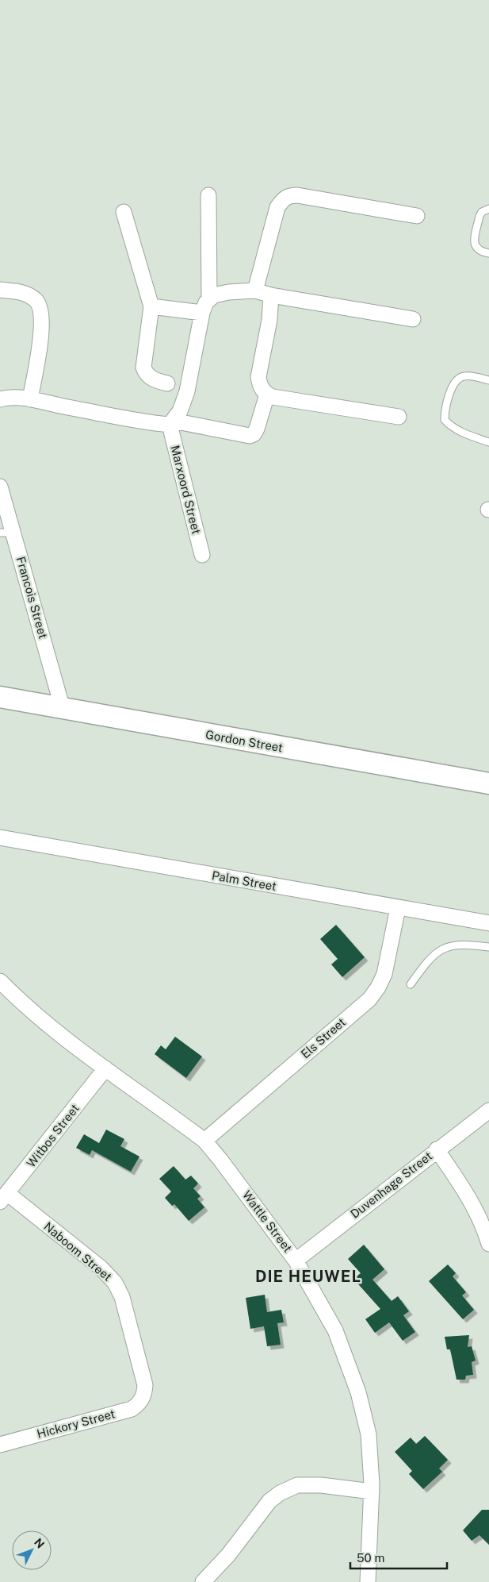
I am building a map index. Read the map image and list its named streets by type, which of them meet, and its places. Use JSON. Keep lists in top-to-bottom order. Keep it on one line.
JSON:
{"streets":{"street":["Marxoord Street","Francois Street","Gordon Street","Palm Street","Els Street","Witbos Street","Duvenhage Street","Wattle Street","Naboom Street","Hickory Street"]},"crossings":[["Francois Street","Gordon Street"],["Palm Street","Els Street"],["Els Street","Wattle Street"],["Witbos Street","Wattle Street"],["Witbos Street","Naboom Street"],["Duvenhage Street","Wattle Street"],["Naboom Street","Hickory Street"]],"districts":["DIE HEUWEL"],"scale_bar":"50 m","north":"top right"}
